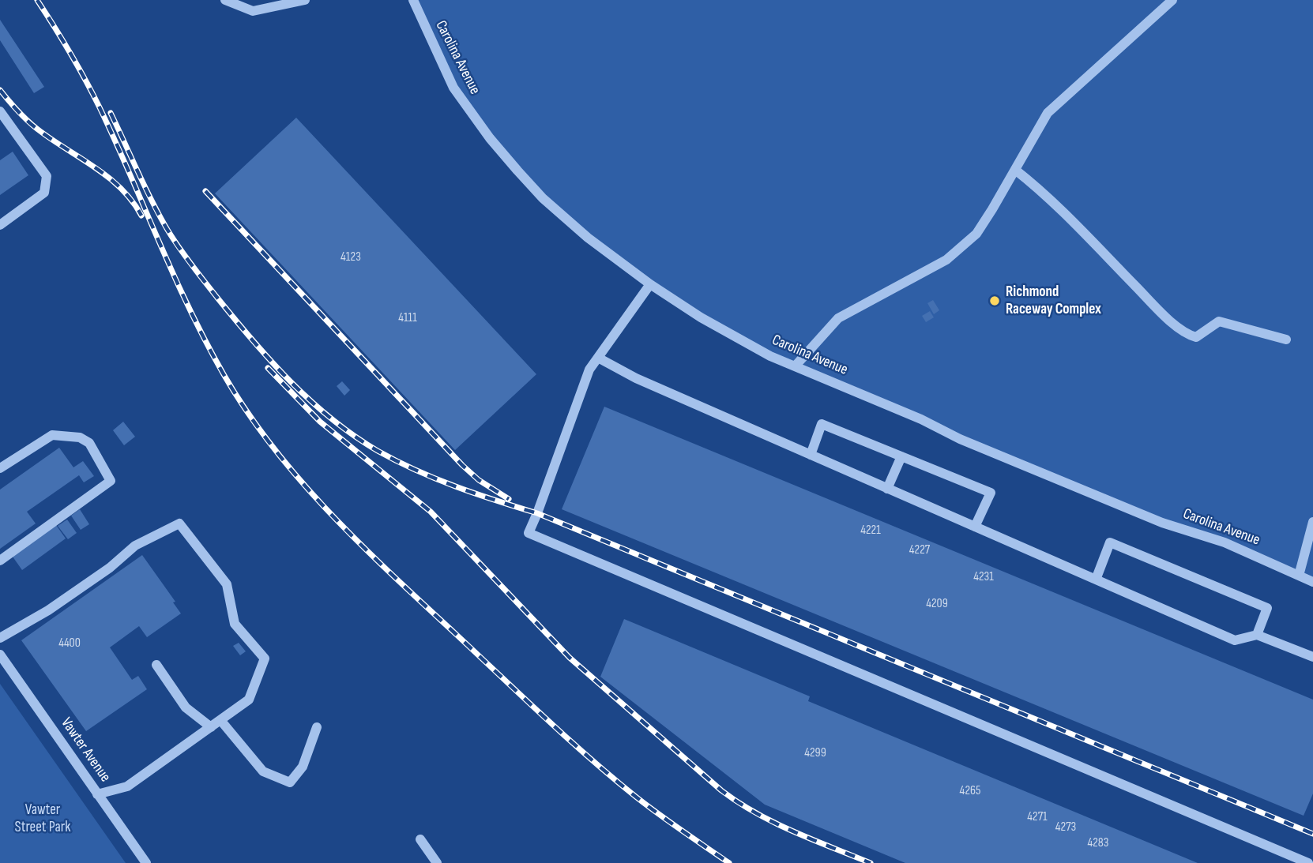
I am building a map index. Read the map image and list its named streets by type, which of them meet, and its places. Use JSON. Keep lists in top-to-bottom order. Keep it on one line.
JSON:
{"streets":{"street":["Carolina Avenue","Vawter Avenue"]},"parks":["Vawter Street Park"],"places":["Richmond Raceway Complex"],"house_numbers":["4123","4111","4221","4227","4231","4209","4400","4299","4265","4271","4273","4283"]}
